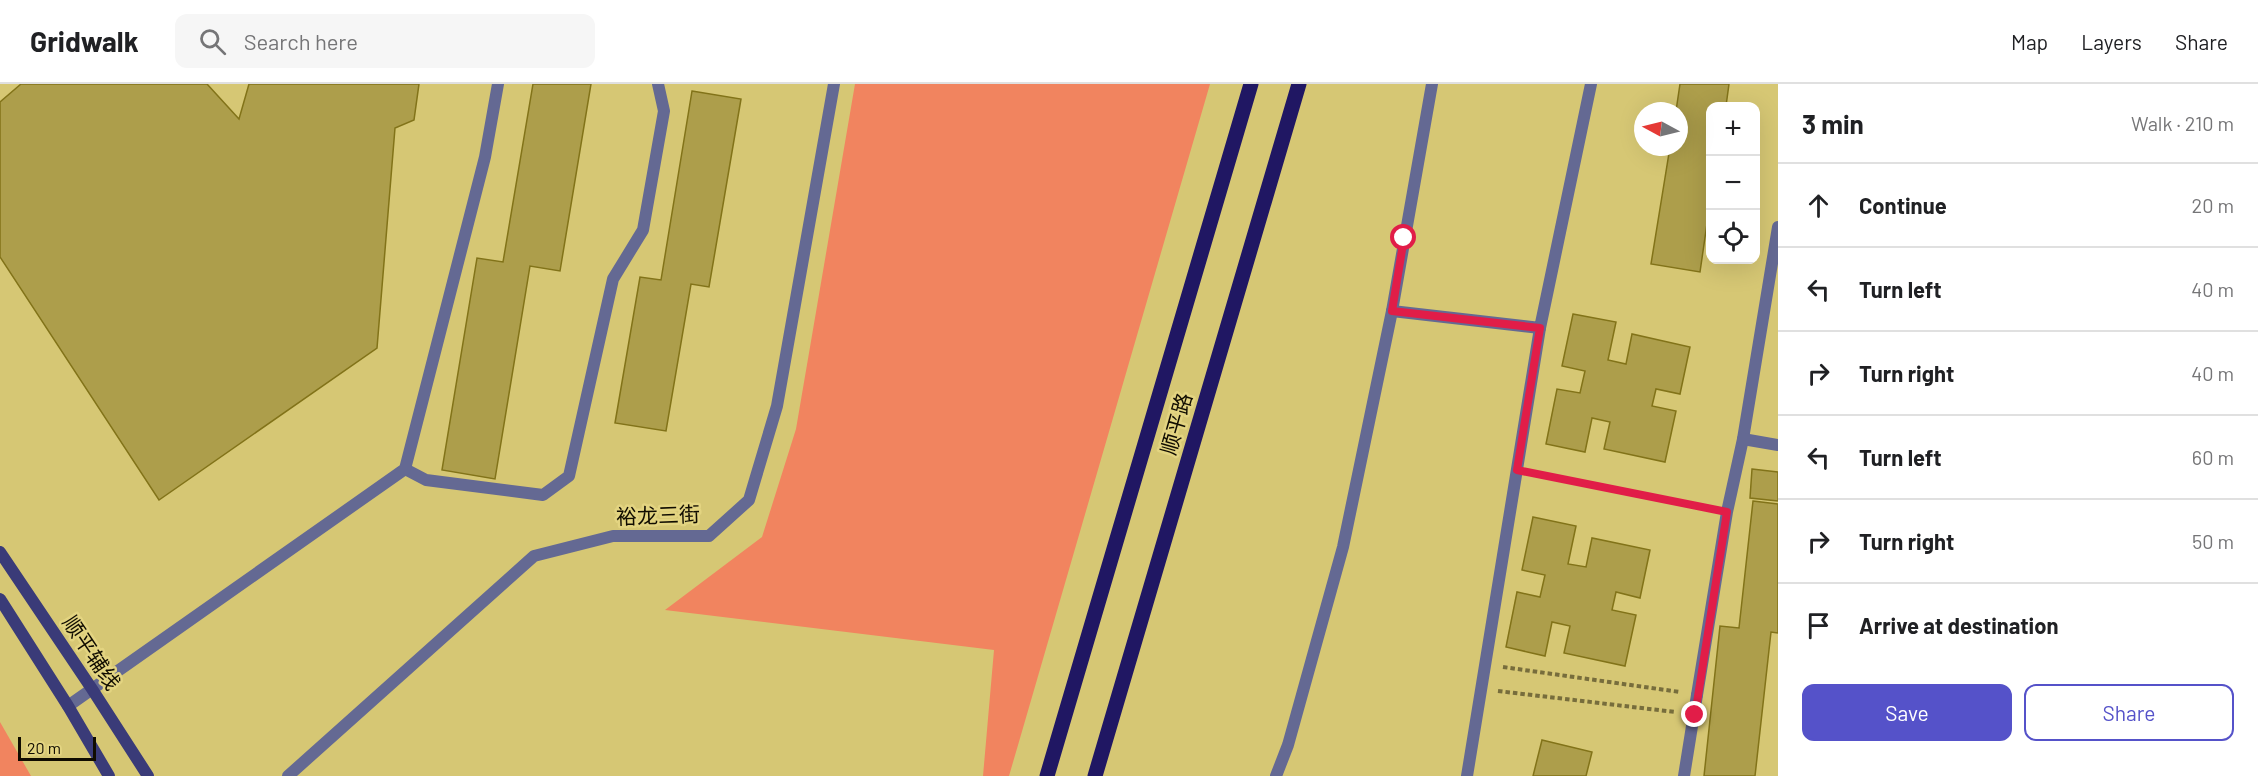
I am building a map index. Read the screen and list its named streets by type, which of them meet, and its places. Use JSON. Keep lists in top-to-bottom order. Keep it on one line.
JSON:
{"streets":{"main road":["顺平路","顺平辅线"],"street":["裕龙三街"]},"scale_bar":"20 m","north":"left","page":{"header":"Gridwalk","search":"Search here","nav":["Map","Layers","Share"],"heading":["3 min","Walk · 210 m"],"map_buttons":["+","−"],"list":[["Continue","20 m"],["Turn left","40 m"],["Turn right","40 m"],["Turn left","60 m"],["Turn right","50 m"],"Arrive at destination"],"buttons":["Save","Share"],"scale":"20 m"}}
